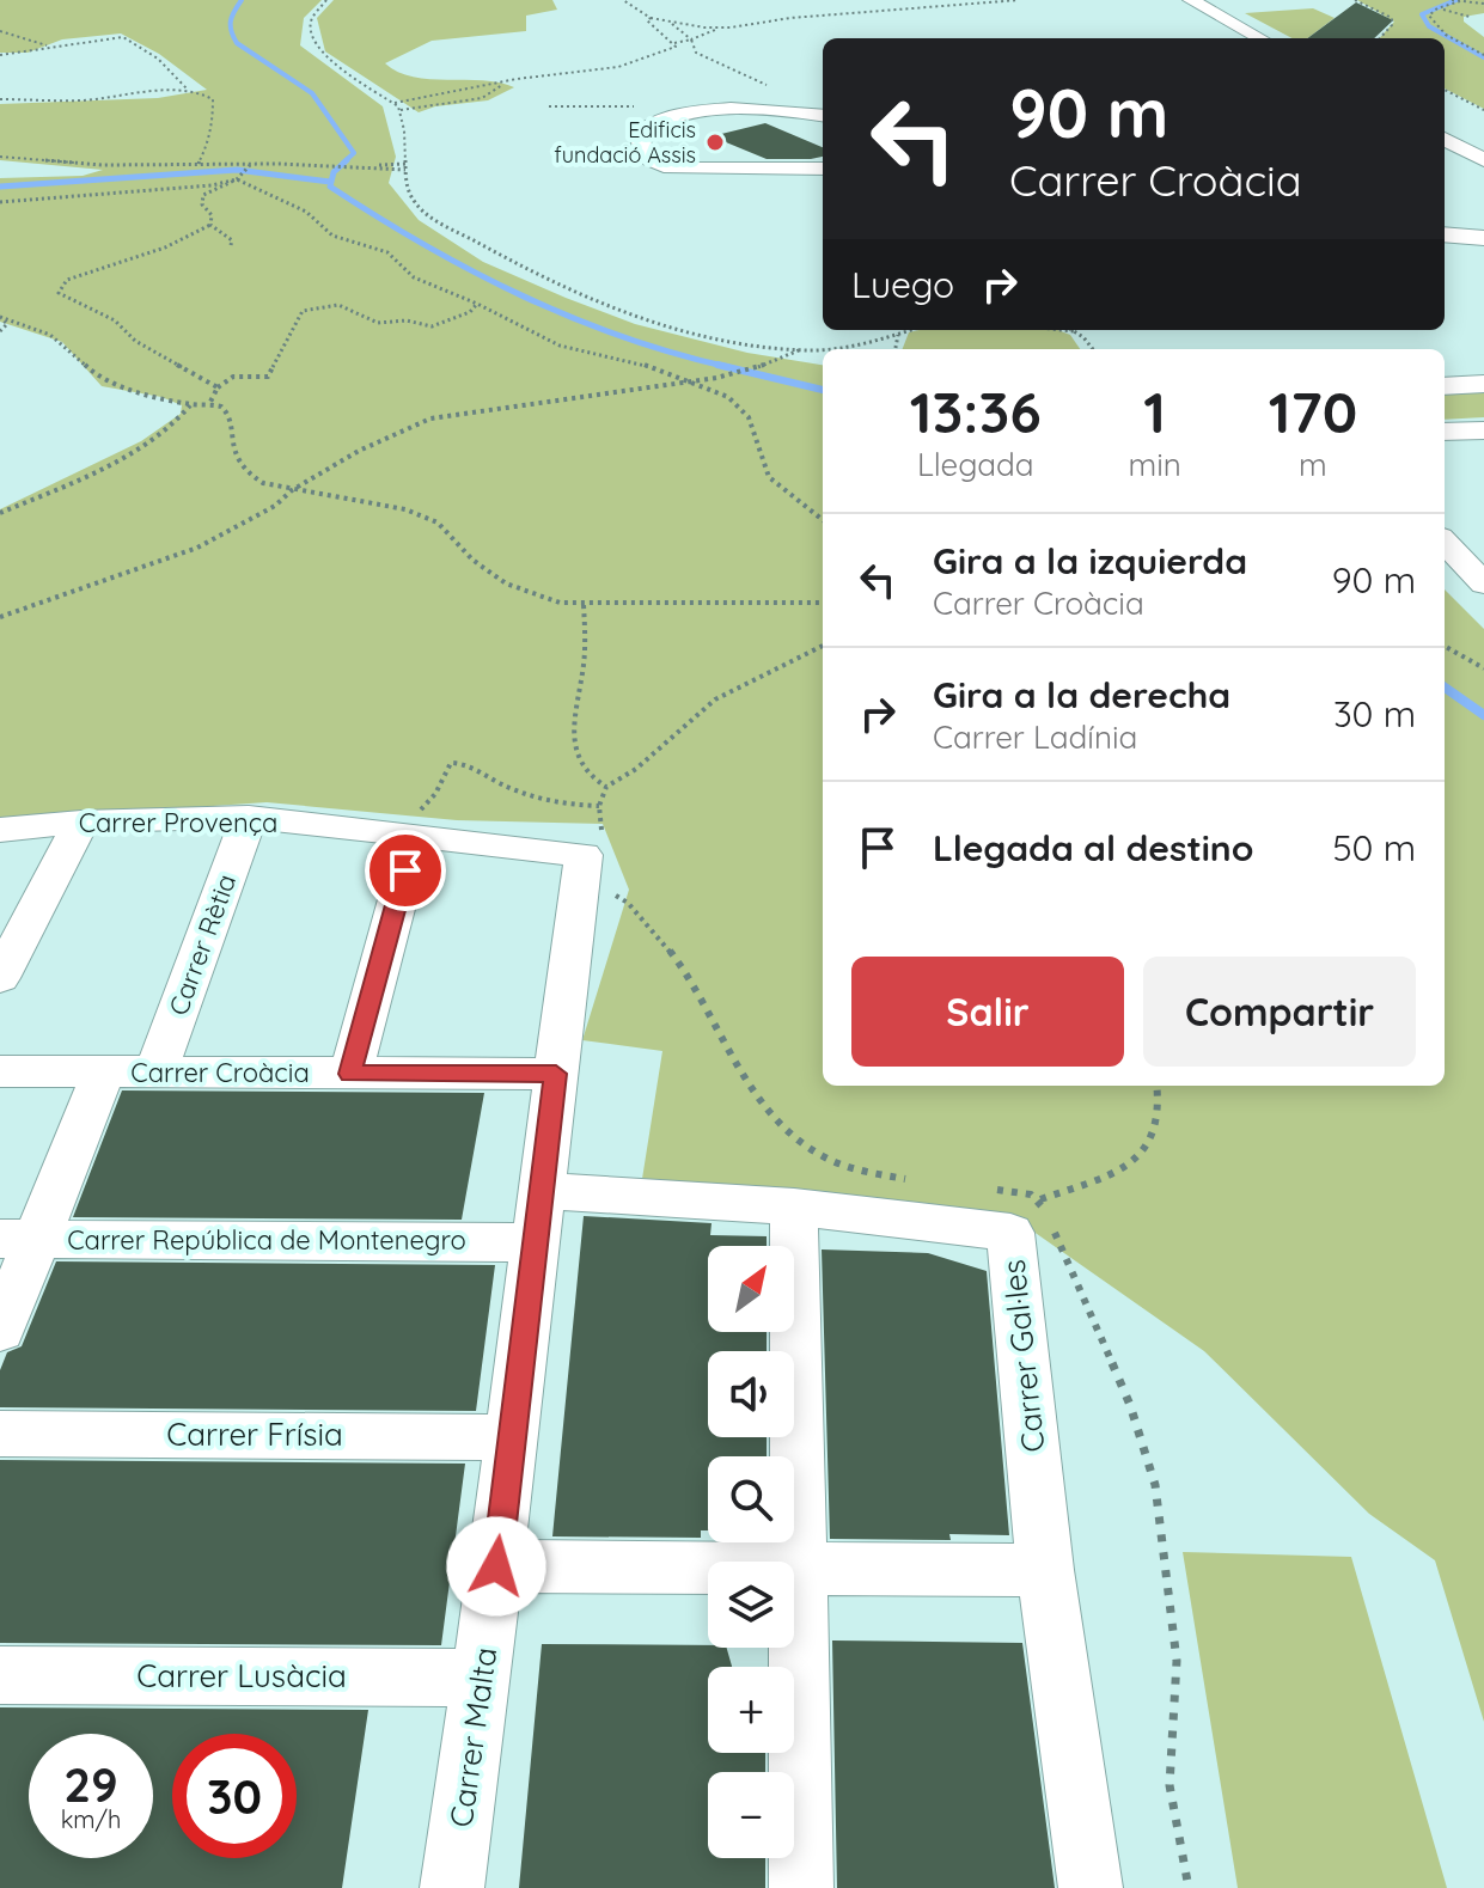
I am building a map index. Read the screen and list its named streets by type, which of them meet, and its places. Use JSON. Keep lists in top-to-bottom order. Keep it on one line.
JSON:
{"streets":{"street":["Carrer Provença","Carrer Rètia","Carrer Croàcia","Carrer República de Montenegro","Carrer Gal·les","Carrer Frísia","Carrer Lusàcia","Carrer Malta"]},"crossings":[["Carrer Provença","Carrer Rètia"],["Carrer Provença","Carrer Malta"],["Carrer Rètia","Carrer Croàcia"],["Carrer Croàcia","Carrer Malta"],["Carrer República de Montenegro","Carrer Gal·les"],["Carrer República de Montenegro","Carrer Malta"],["Carrer Gal·les","Carrer Malta"],["Carrer Frísia","Carrer Malta"],["Carrer Lusàcia","Carrer Malta"]],"places":["Edificis fundació Assis"],"north":"top right","page":{"turn":["90 m","Carrer Croàcia"],"then":"Luego","eta":["13:36","Llegada","1","min","170","m"],"list":[{"name":"Gira a la izquierda","note":"Carrer Croàcia","value":"90 m"},{"name":"Gira a la derecha","note":"Carrer Ladínia","value":"30 m"},{"name":"Llegada al destino","value":"50 m"}],"buttons":["Salir","Compartir"],"map_buttons":["+","−"],"speed":"29 km/h","limit":"30"}}
